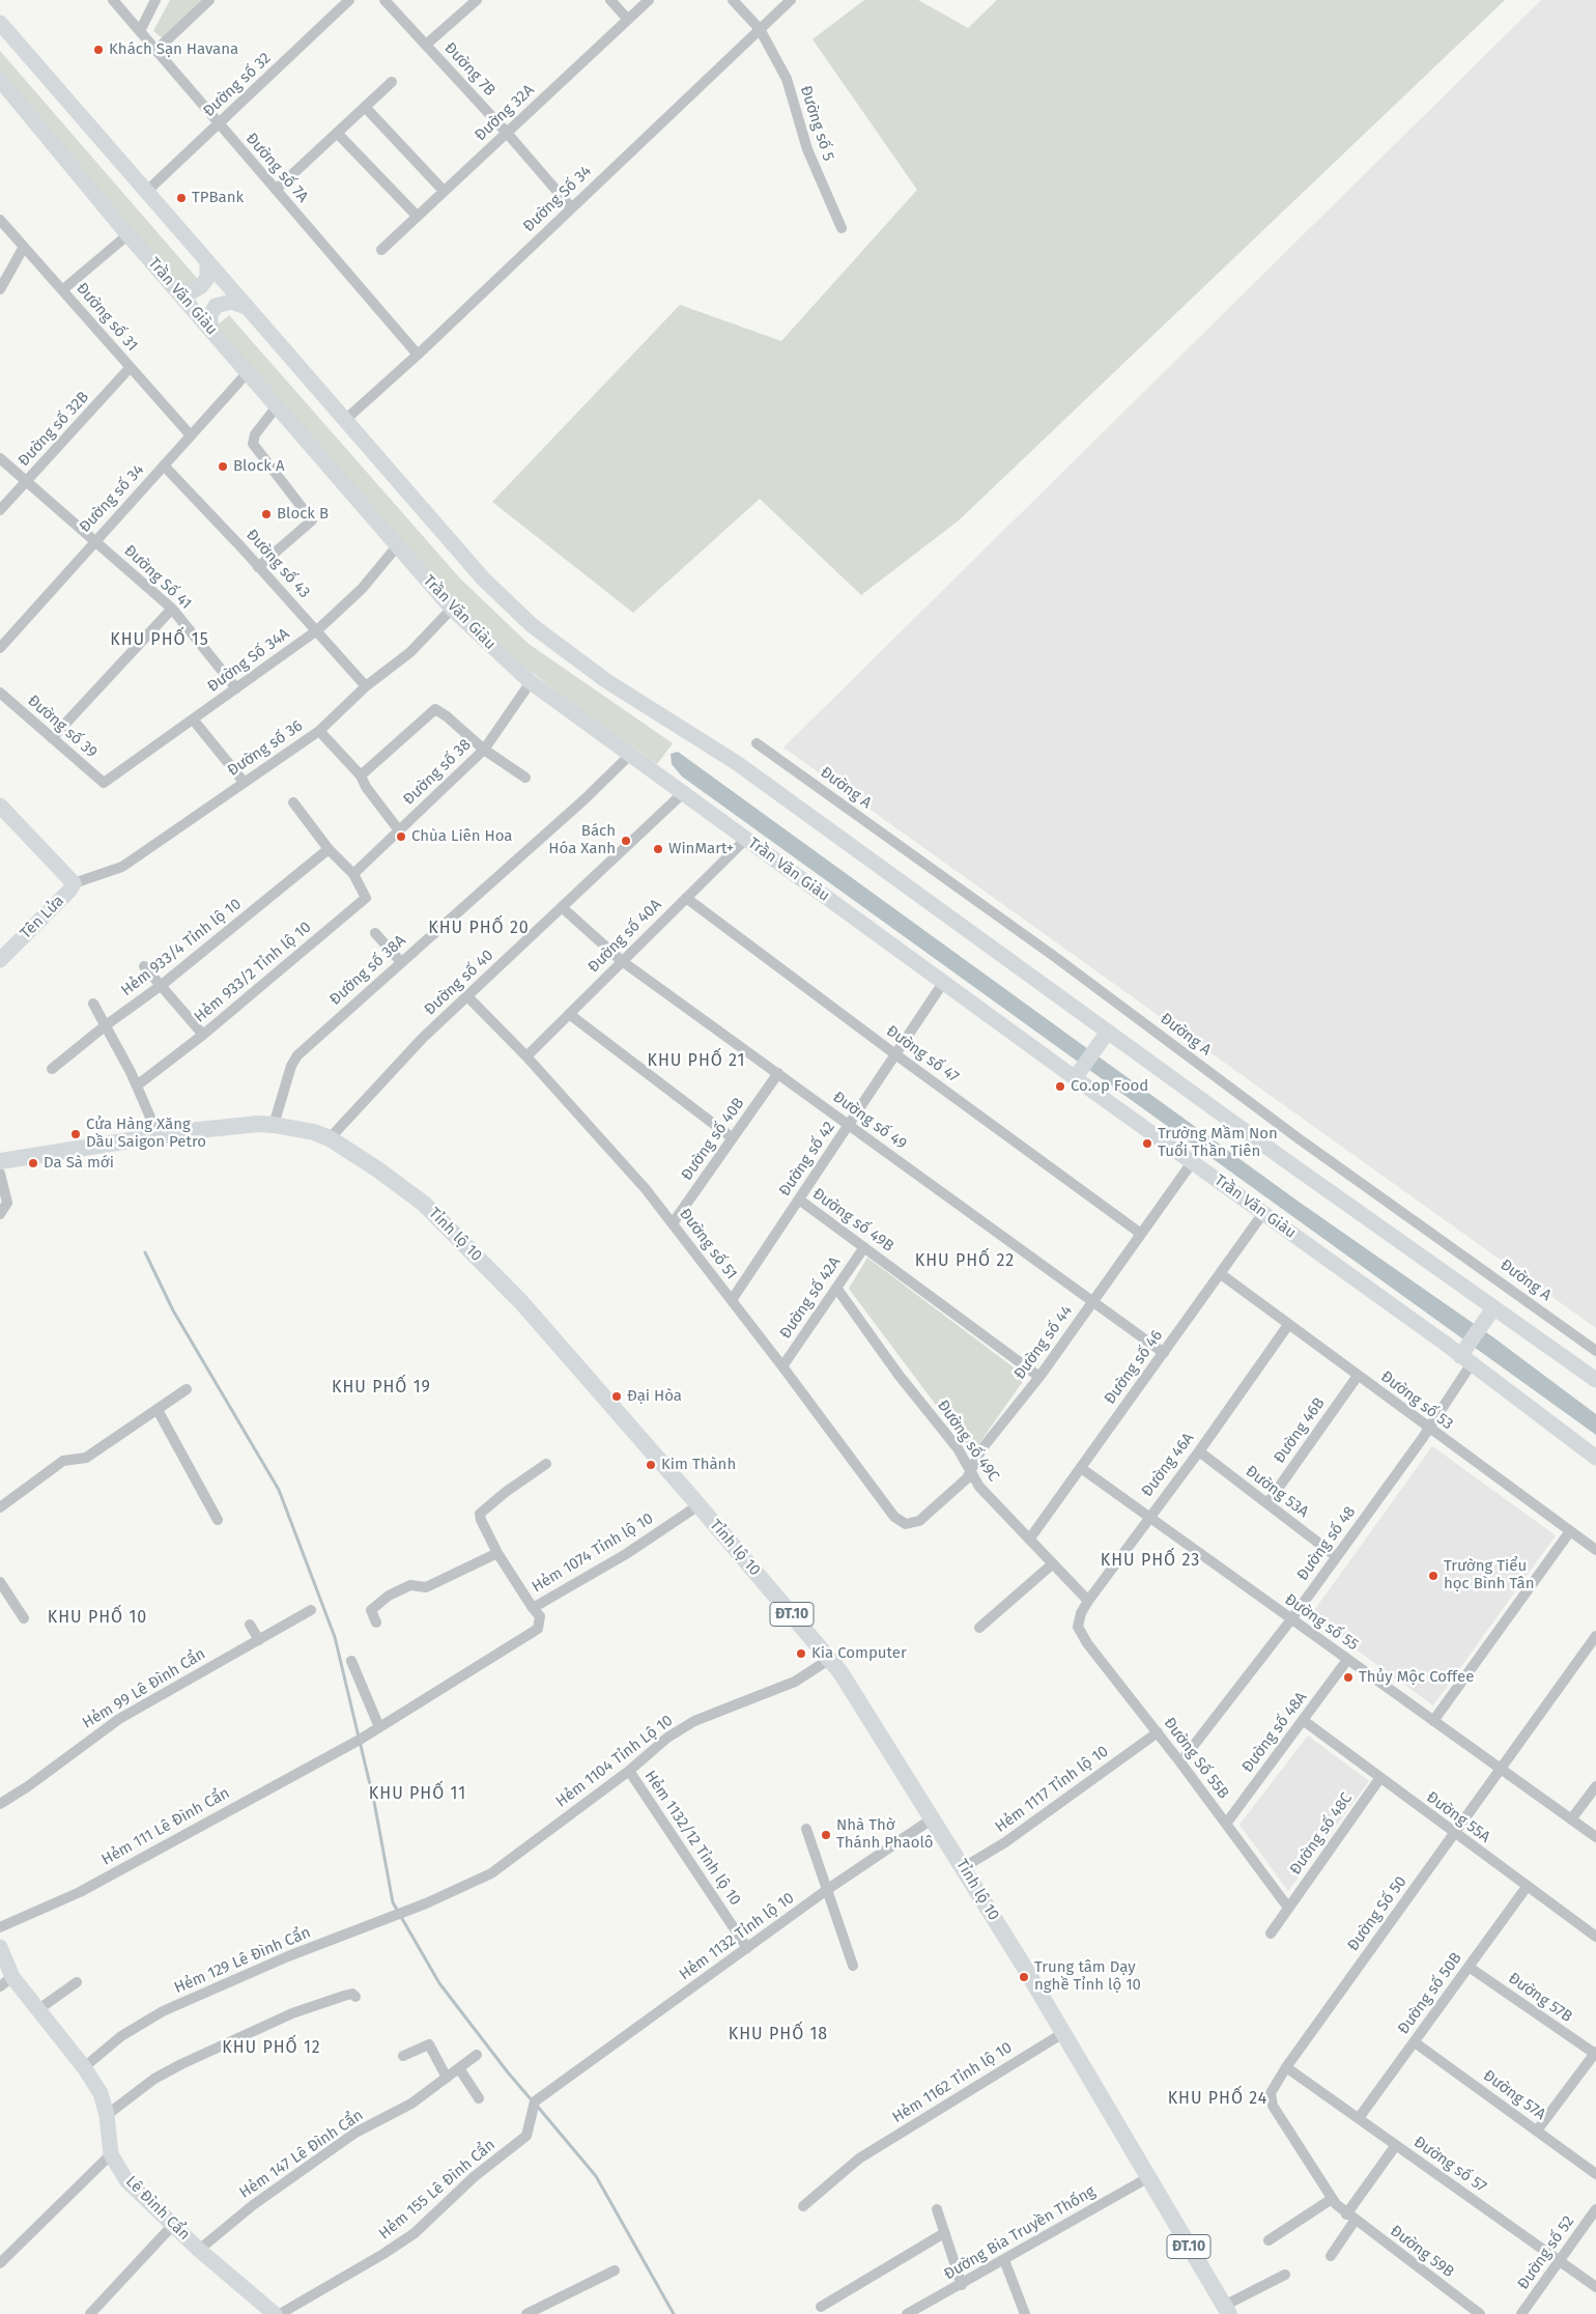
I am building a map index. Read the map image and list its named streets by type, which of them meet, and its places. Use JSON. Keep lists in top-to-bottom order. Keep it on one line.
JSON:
{"streets":{"main road":["Trần Văn Giàu","Tên Lửa","Tỉnh lộ 10","ĐT.10","Lê Đình Cẩn"],"street":["Đường 7B","Đường số 32","Đường 32A","Đường số 5","Đường số 7A","Đường Số 34","Đường số 31","Đường số 32B","Đường số 34","Đường số 43","Đường Số 41","Đường Số 34A","Đường số 39","Đường số 36","Đường số 38","Đường A","Đường số 40A","Hẻm 933/4 Tỉnh lộ 10","Đường số 38A","Hẻm 933/2 Tỉnh lộ 10","Đường số 40","Đường số 47","Đường số 49","Đường số 40B","Đường số 42","Đường số 49B","Đường số 51","Đường số 42A","Đường số 44","Đường số 46","Đường số 53","Đường 46B","Đường số 49C","Đường 46A","Đường 53A","Đường số 48","Hẻm 1074 Tỉnh lộ 10","Đường số 55","Hẻm 99 Lê Đình Cẩn","Đường số 48A","Đường Số 55B","Hẻm 1104 Tỉnh Lộ 10","Hẻm 1117 Tỉnh lộ 10","Đường 55A","Hẻm 111 Lê Đình Cẩn","Đường số 48C","Hẻm 1132/12 Tỉnh lộ 10","Đường Số 50","Hẻm 1132 Tỉnh lộ 10","Hẻm 129 Lê Đình Cẩn","Đường số 50B","Đường 57B","Hẻm 1162 Tỉnh lộ 10","Đường 57A","Hẻm 147 Lê Đình Cẩn","Đường số 57","Hẻm 155 Lê Đình Cẩn","Đường Bia Truyền Thống","Đường 59B","Đường số 52"]},"crossings":[["Đường 7B","Đường 32A"],["Đường 7B","Đường Số 34"],["Đường số 32","Đường số 7A"],["Đường số 5","Đường Số 34"],["Đường số 7A","Đường Số 34"],["Trần Văn Giàu","Đường số 34"],["Trần Văn Giàu","Đường Số 34A"],["Trần Văn Giàu","Đường số 36"],["Trần Văn Giàu","Đường số 38"],["Trần Văn Giàu","Đường số 40A"],["Trần Văn Giàu","Đường số 38A"],["Trần Văn Giàu","Đường số 40"],["Trần Văn Giàu","Đường số 42"],["Trần Văn Giàu","Đường số 44"],["Trần Văn Giàu","Đường số 46"],["Trần Văn Giàu","Đường số 48"],["Đường số 31","Đường số 32B"],["Đường số 31","Đường số 34"],["Đường số 32B","Đường Số 41"],["Đường số 34","Đường số 43"],["Đường số 34","Đường Số 41"],["Đường số 43","Đường Số 34A"],["Đường số 43","Đường số 36"],["Đường Số 41","Đường Số 34A"],["Đường Số 34A","Đường số 39"],["Đường số 36","Tên Lửa"],["Đường số 38","Hẻm 933/2 Tỉnh lộ 10"],["Đường số 40A","Đường số 47"],["Đường số 40A","Đường số 49"],["Đường số 40A","Đường số 51"],["Đường số 38A","Tỉnh lộ 10"],["Đường số 40","Đường số 49"],["Đường số 40","Tỉnh lộ 10"],["Đường số 40","Đường số 51"],["Đường số 47","Đường số 42"],["Đường số 47","Đường số 44"],["Đường số 49","Đường số 40B"],["Đường số 49","Đường số 42"],["Đường số 49","Đường số 44"],["Đường số 49","Đường số 46"],["Đường số 40B","Đường số 51"],["Đường số 42","Đường số 49B"],["Đường số 42","Đường số 51"],["Đường số 49B","Đường số 42A"],["Đường số 49B","Đường số 44"],["Tỉnh lộ 10","Hẻm 1074 Tỉnh lộ 10"],["Tỉnh lộ 10","Hẻm 1104 Tỉnh Lộ 10"],["Tỉnh lộ 10","Hẻm 1117 Tỉnh lộ 10"],["Tỉnh lộ 10","Hẻm 1132 Tỉnh lộ 10"],["Tỉnh lộ 10","Hẻm 1162 Tỉnh lộ 10"],["Tỉnh lộ 10","Đường Bia Truyền Thống"],["Đường số 51","Đường số 42A"],["Đường số 51","Đường số 44"],["Đường số 42A","Đường số 49C"],["Đường số 44","Đường số 49C"],["Đường số 46","Đường số 53"],["Đường số 46","Đường số 49C"],["Đường số 46","Đường số 55"],["Đường số 53","Đường 46B"],["Đường số 53","Đường 46A"],["Đường số 53","Đường số 48"],["Đường 46B","Đường 53A"],["Đường số 49C","Đường 46A"],["Đường 46A","Đường 53A"],["Đường 46A","Đường số 55"],["Đường 46A","Đường Số 55B"],["Đường 53A","Đường số 48"],["Đường số 48","Đường số 55"],["Đường số 48","Đường Số 55B"],["Hẻm 1074 Tỉnh lộ 10","Hẻm 111 Lê Đình Cẩn"],["Đường số 55","Đường số 48A"],["Đường số 55","Đường Số 50"],["Đường số 48A","Đường Số 55B"],["Đường số 48A","Đường 55A"],["Đường Số 55B","Hẻm 1117 Tỉnh lộ 10"],["Đường Số 55B","Đường số 48C"],["Hẻm 1104 Tỉnh Lộ 10","Hẻm 1132/12 Tỉnh lộ 10"],["Hẻm 1104 Tỉnh Lộ 10","Hẻm 129 Lê Đình Cẩn"],["Đường 55A","Đường số 48C"],["Đường 55A","Đường Số 50"],["Đường 55A","Đường số 50B"],["Hẻm 1132/12 Tỉnh lộ 10","Hẻm 1132 Tỉnh lộ 10"],["Đường Số 50","Đường số 57"],["Đường Số 50","Đường 59B"],["Hẻm 1132 Tỉnh lộ 10","Hẻm 155 Lê Đình Cẩn"],["Hẻm 129 Lê Đình Cẩn","Lê Đình Cẩn"],["Đường số 50B","Đường 57B"],["Đường số 50B","Đường 57A"],["Đường số 50B","Đường số 57"],["Hẻm 147 Lê Đình Cẩn","Lê Đình Cẩn"],["Đường số 57","Đường số 52"]],"districts":["KHU PHỐ 15","KHU PHỐ 20","KHU PHỐ 21","KHU PHỐ 22","KHU PHỐ 19","KHU PHỐ 23","KHU PHỐ 10","KHU PHỐ 11","KHU PHỐ 18","KHU PHỐ 12","KHU PHỐ 24"],"places":["Khách Sạn Havana","TPBank","Block A","Block B","Chùa Liên Hoa","Bách Hóa Xanh","WinMart+","Co.op Food","Cửa Hàng Xăng Dầu Saigon Petro","Trường Mầm Non Tuổi Thần Tiên","Da Sà mới","Đại Hòa","Kim Thành","Trường Tiểu học Bình Tân","Kia Computer","Thủy Mộc Coffee","Nhà Thờ Thánh Phaolô","Trung tâm Dạy nghề Tỉnh lộ 10"]}
